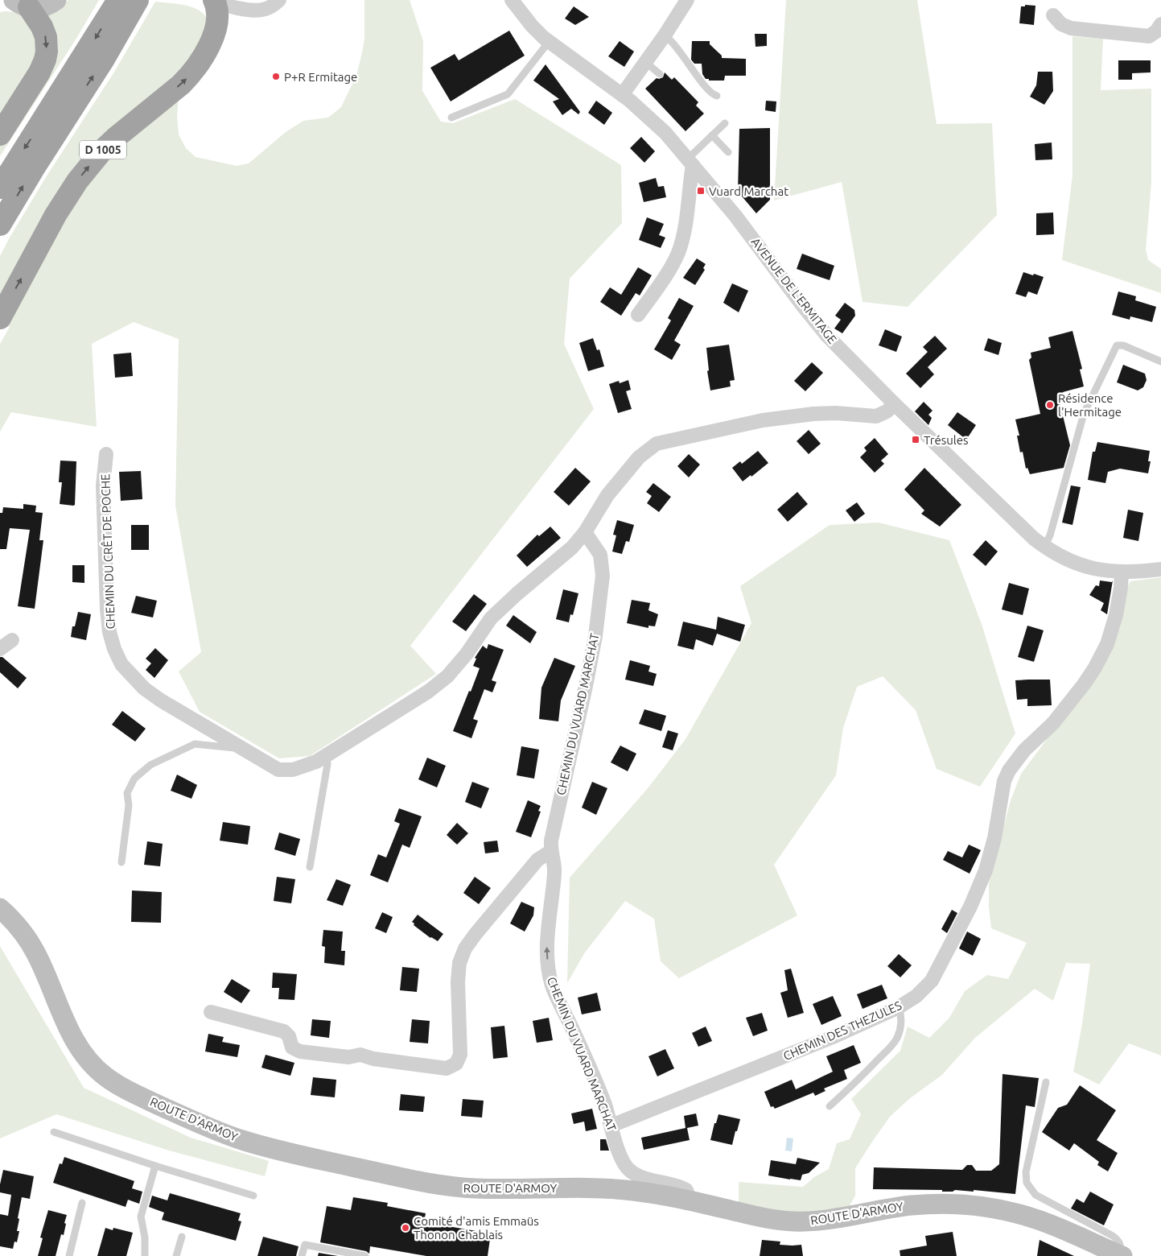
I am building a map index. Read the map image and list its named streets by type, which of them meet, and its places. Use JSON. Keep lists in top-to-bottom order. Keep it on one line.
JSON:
{"streets":{"highway":["D 1005"],"main road":["ROUTE D'ARMOY"],"street":["AVENUE DE L'ERMITAGE","CHEMIN DU CRÊT DE POCHE","CHEMIN DU VUARD MARCHAT","CHEMIN DES THEZULES"]},"crossings":[["AVENUE DE L'ERMITAGE","CHEMIN DES THEZULES"],["CHEMIN DU CRÊT DE POCHE","CHEMIN DU VUARD MARCHAT"],["CHEMIN DU VUARD MARCHAT","CHEMIN DES THEZULES"],["CHEMIN DU VUARD MARCHAT","ROUTE D'ARMOY"]],"one_way":["CHEMIN DU VUARD MARCHAT"],"places":{"other":["P+R Ermitage","Résidence l'Hermitage","Comité d'amis Emmaüs Thonon Chablais"],"transit":["Vuard Marchat","Trésules"]}}
